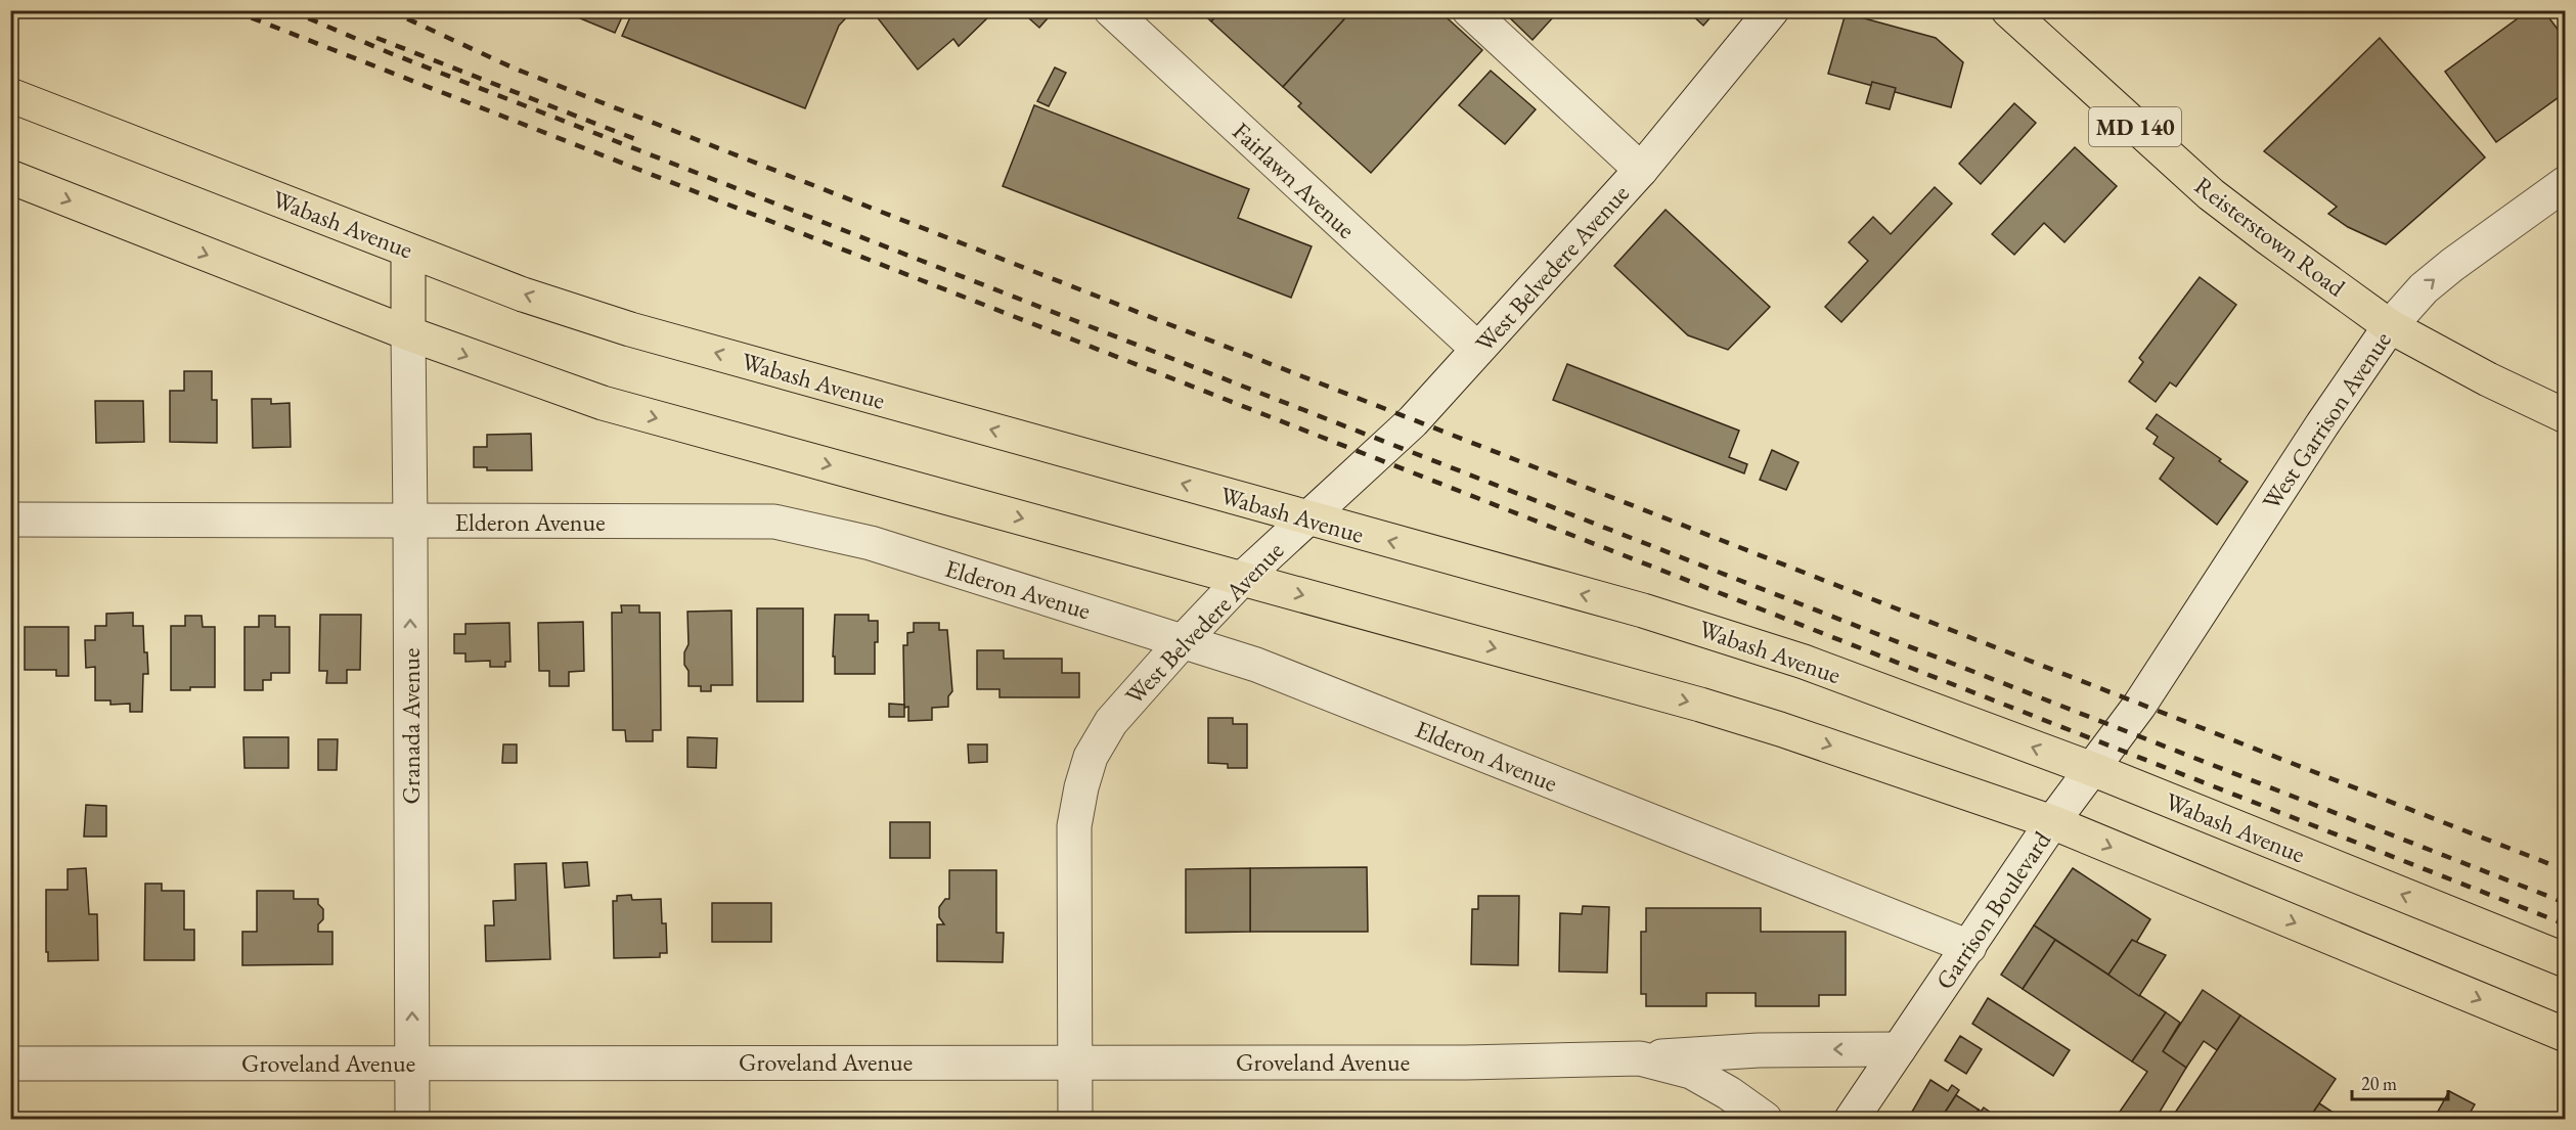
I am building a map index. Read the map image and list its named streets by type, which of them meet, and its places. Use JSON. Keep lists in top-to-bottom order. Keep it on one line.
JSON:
{"streets":{"main road":["MD 140","Wabash Avenue","Reisterstown Road"],"street":["Fairlawn Avenue","West Belvedere Avenue","West Garrison Avenue","Elderon Avenue","Granada Avenue","Garrison Boulevard","Groveland Avenue"]},"crossings":[["Fairlawn Avenue","West Belvedere Avenue"],["Wabash Avenue","West Belvedere Avenue"],["Wabash Avenue","Garrison Boulevard"],["Reisterstown Road","West Garrison Avenue"],["West Belvedere Avenue","Elderon Avenue"],["West Belvedere Avenue","Groveland Avenue"],["West Garrison Avenue","Garrison Boulevard"],["Elderon Avenue","Granada Avenue"],["Elderon Avenue","Garrison Boulevard"],["Granada Avenue","Groveland Avenue"],["Garrison Boulevard","Groveland Avenue"]],"one_way":["Granada Avenue"],"scale_bar":"20 m"}
